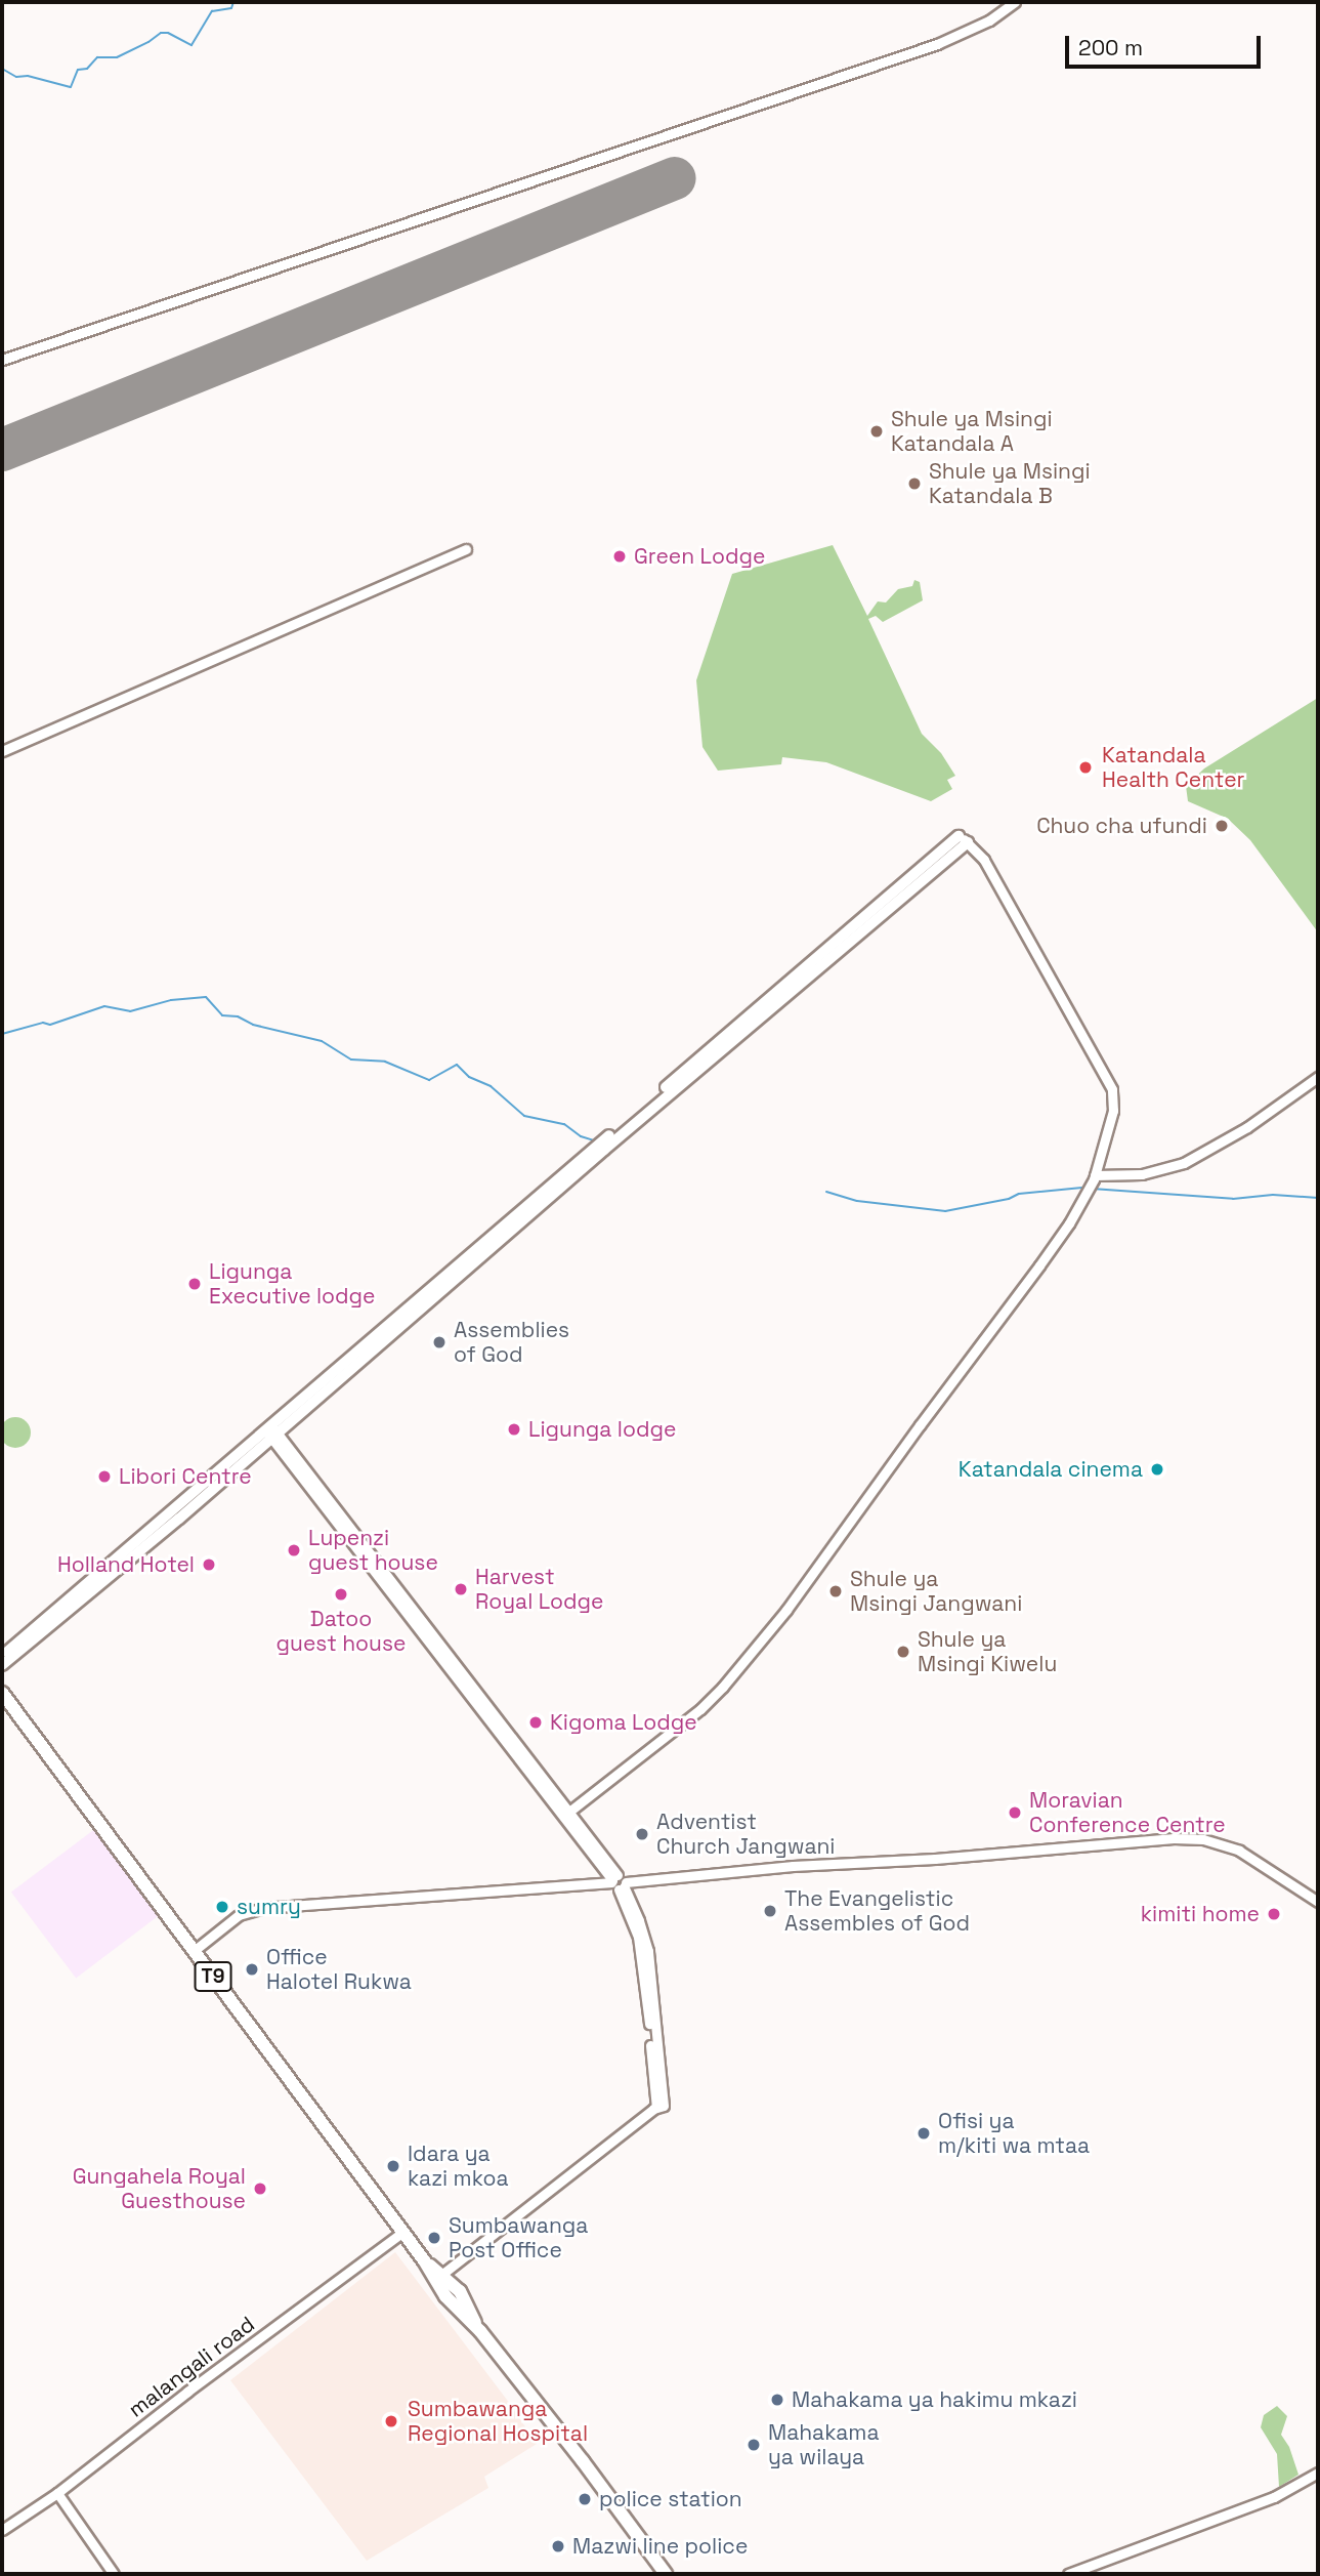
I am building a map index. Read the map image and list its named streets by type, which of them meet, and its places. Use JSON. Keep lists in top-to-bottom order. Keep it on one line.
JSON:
{"streets":{"highway":["T9"],"street":["malangali road"]},"crossings":[["T9","malangali road"]],"places":["Shule ya Msingi Katandala A","Shule ya Msingi Katandala B","Green Lodge","Katandala Health Center","Chuo cha ufundi","Ligunga Executive lodge","Assemblies of God","Ligunga lodge","Katandala cinema","Libori Centre","Lupenzi guest house","Holland Hotel","Harvest Royal Lodge","Shule ya Msingi Jangwani","Datoo guest house","Shule ya Msingi Kiwelu","Kigoma Lodge","Moravian Conference Centre","Adventist Church Jangwani","sumry","The Evangelistic Assembles of God","kimiti home","Office Halotel Rukwa","Ofisi ya m/kiti wa mtaa","Idara ya kazi mkoa","Gungahela Royal Guesthouse","Sumbawanga Post Office","Mahakama ya hakimu mkazi","Sumbawanga Regional Hospital","Mahakama ya wilaya","police station","Mazwi line police"],"scale_bar":"200 m"}
